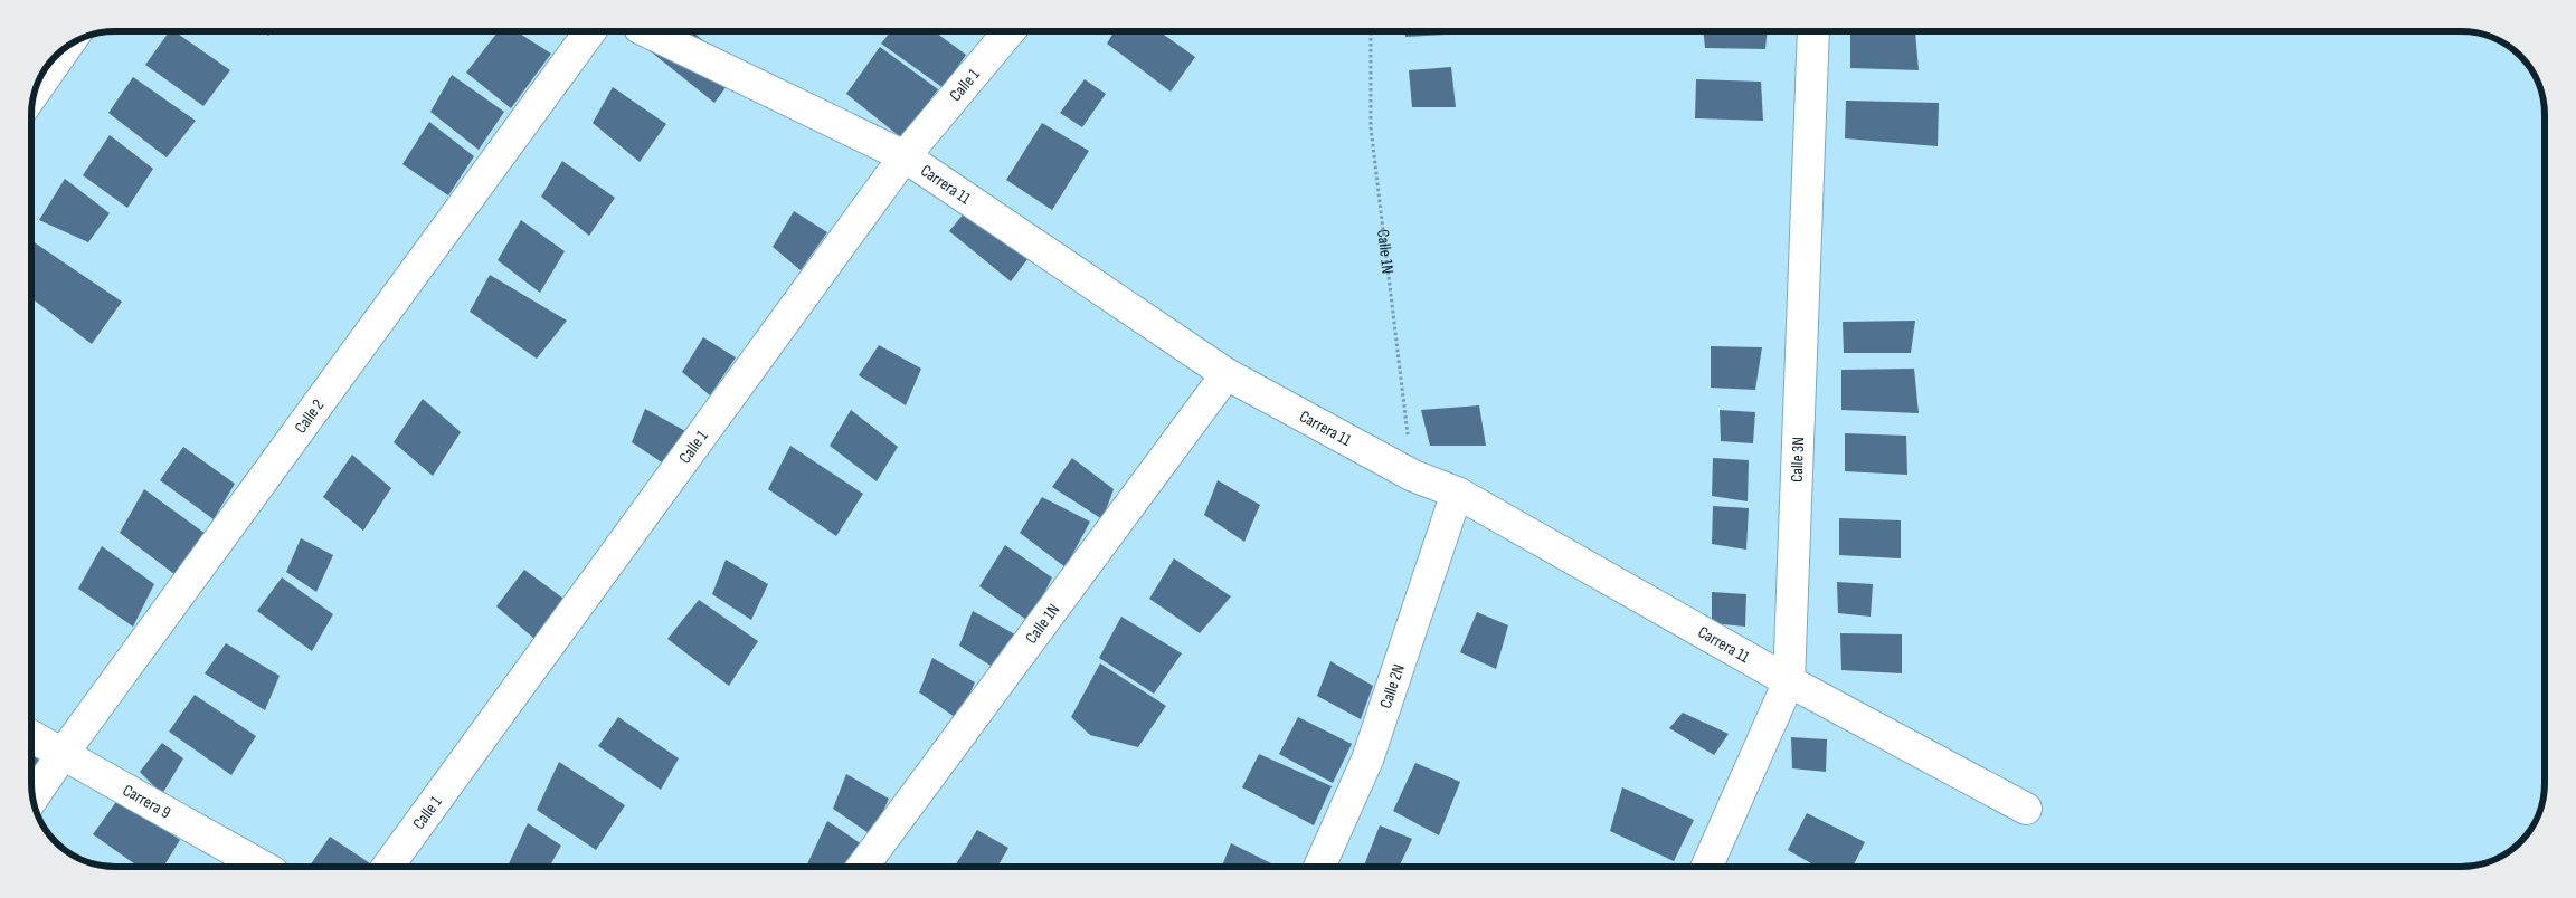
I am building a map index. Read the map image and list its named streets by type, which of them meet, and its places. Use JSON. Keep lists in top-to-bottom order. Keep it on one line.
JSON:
{"streets":{"street":["Calle 1","Carrera 11","Calle 1N","Calle 2","Calle 3N","Calle 2N","Carrera 9"]},"crossings":[["Calle 1","Carrera 11"],["Carrera 11","Calle 1N"],["Carrera 11","Calle 3N"],["Carrera 11","Calle 2N"],["Calle 2","Carrera 9"]]}
